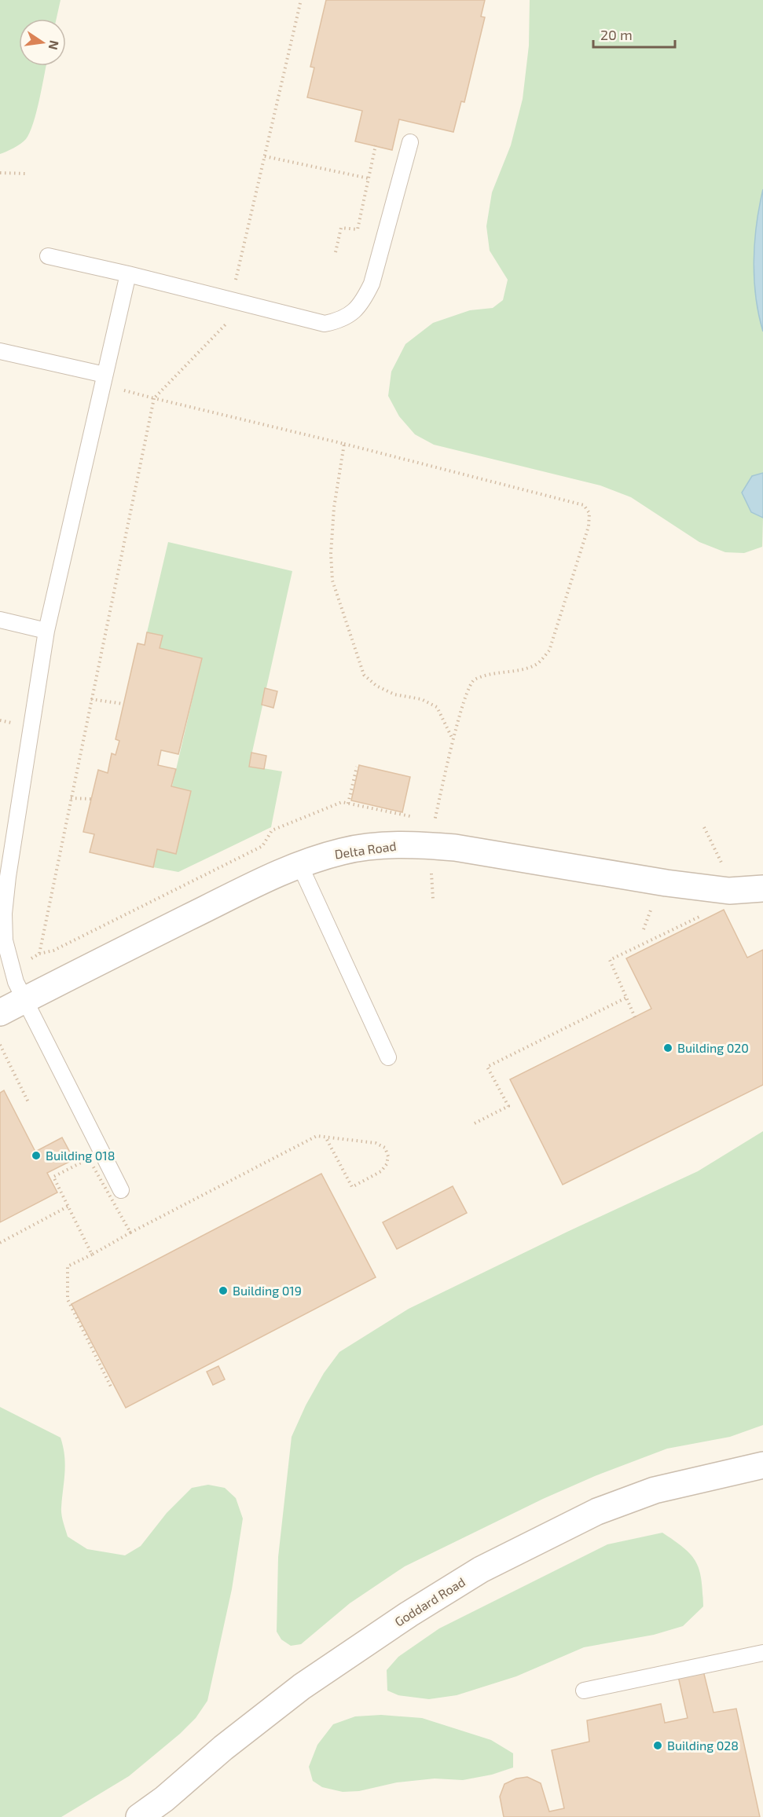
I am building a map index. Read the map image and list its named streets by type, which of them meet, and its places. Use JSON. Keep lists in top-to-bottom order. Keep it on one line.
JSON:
{"streets":{"street":["Delta Road","Goddard Road"]},"places":["Building 020","Building 018","Building 019","Building 028"],"scale_bar":"20 m","north":"right"}
